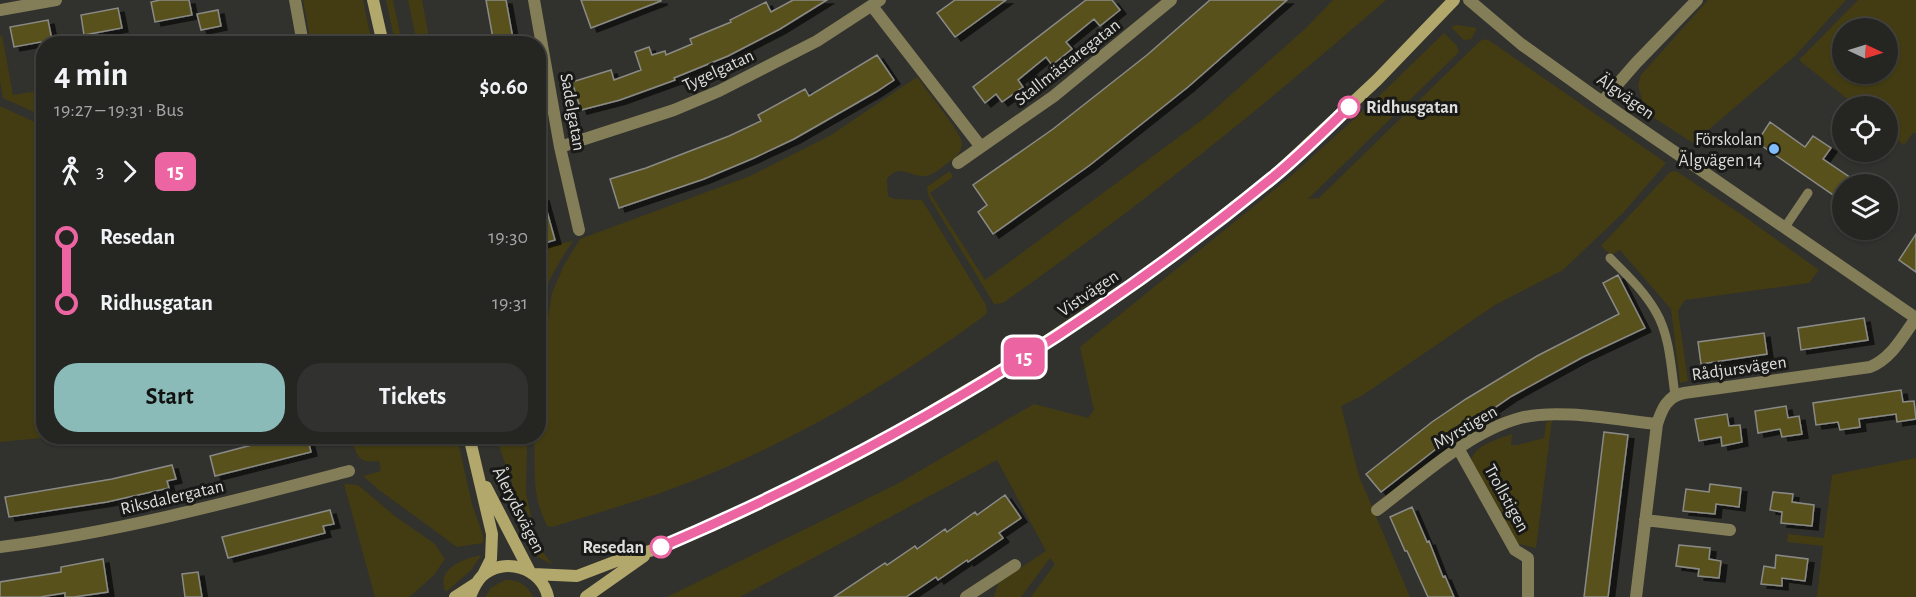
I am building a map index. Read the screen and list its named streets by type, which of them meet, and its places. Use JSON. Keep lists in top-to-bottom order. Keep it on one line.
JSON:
{"streets":{"main road":["Vistvägen","Ålerydsvägen"],"street":["Stallmästaregatan","Tygelgatan","Älgvägen","Sadelgatan","Rådjursvägen","Myrstigen","Riksdalergatan","Trollstigen"]},"crossings":[["Tygelgatan","Sadelgatan"],["Älgvägen","Rådjursvägen"],["Vistvägen","Ålerydsvägen"],["Rådjursvägen","Myrstigen"],["Myrstigen","Trollstigen"]],"places":["Ridhusgatan","Förskolan Älgvägen 14","Resedan"],"lines":["bus line 15"],"north":"right","page":{"on_map":"15","heading":["4 min","19:27 – 19:31 · Bus","$0.60"],"legs":["3","15"],"list":[{"name":"Resedan","value":"19:30"},{"name":"Ridhusgatan","value":"19:31"}],"buttons":["Start","Tickets"]}}
